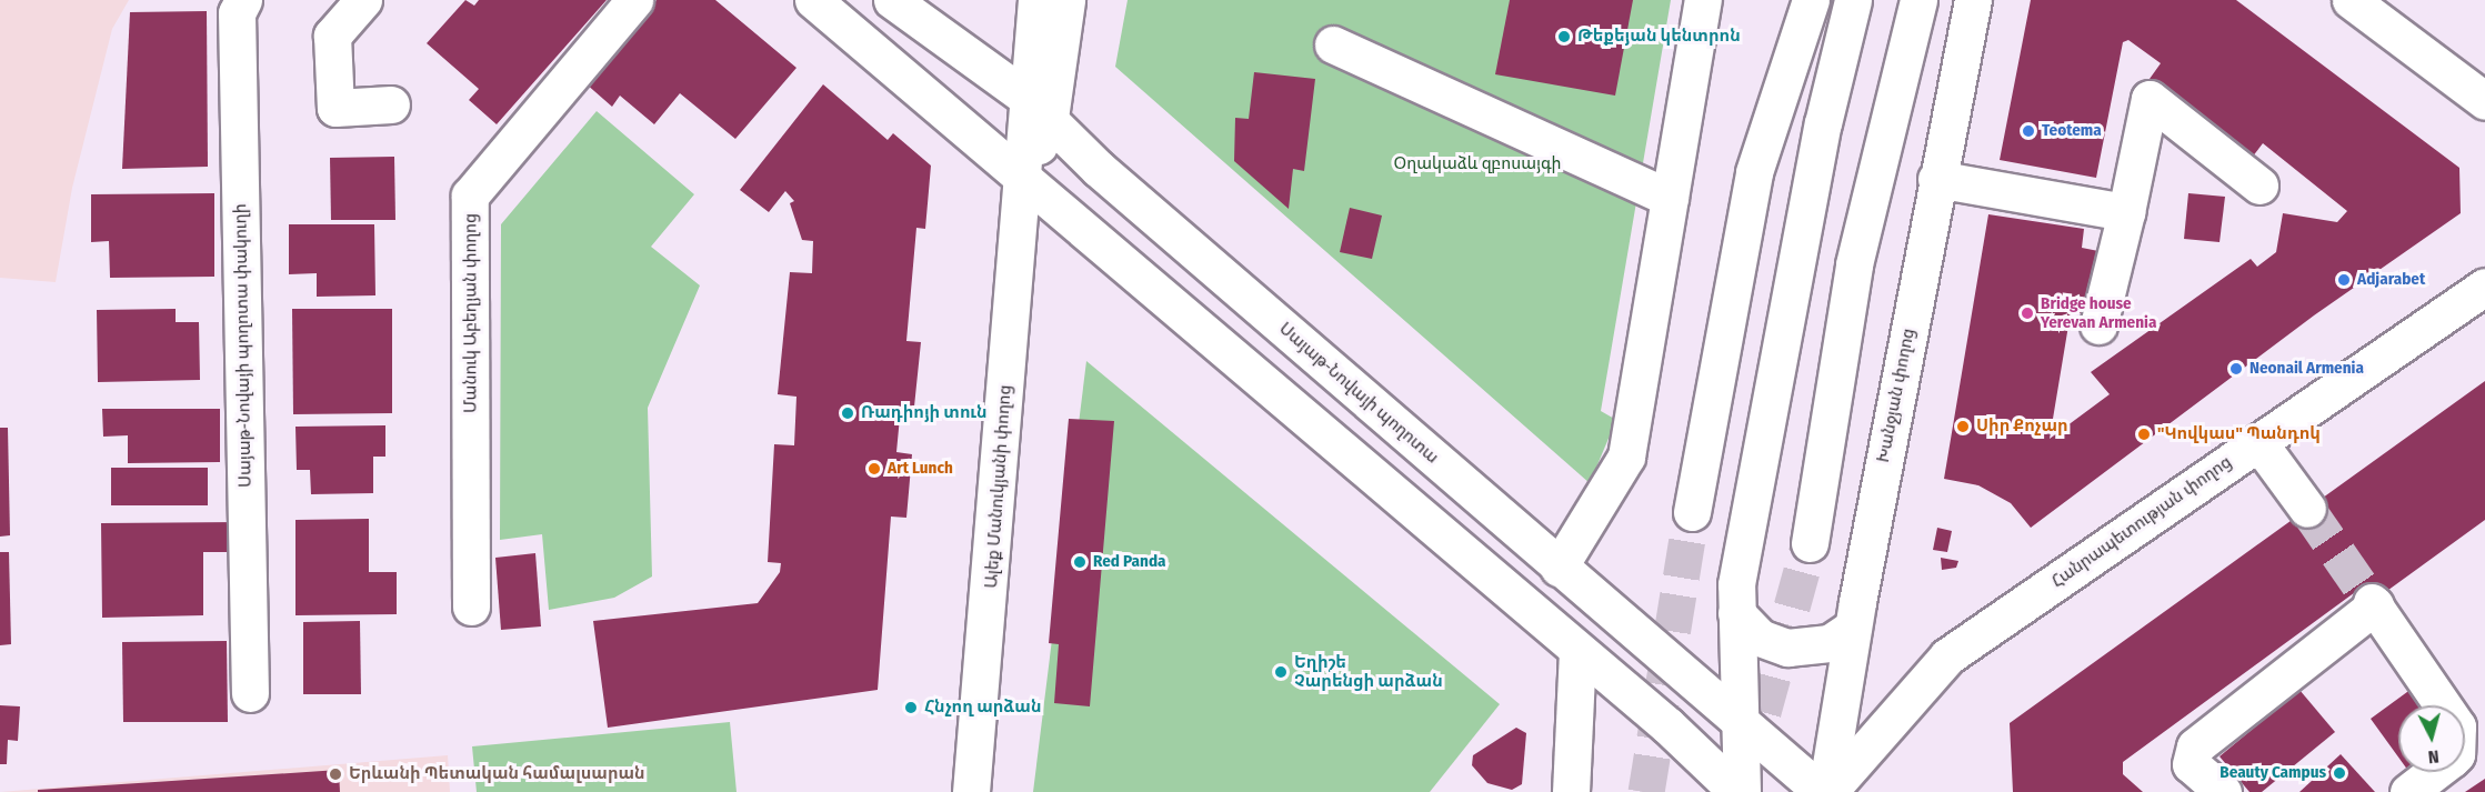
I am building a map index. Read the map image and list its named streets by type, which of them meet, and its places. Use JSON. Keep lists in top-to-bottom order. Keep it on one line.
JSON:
{"streets":{"main road":["Մանուկ Աբեղյան փողոց","Սայաթ-Նովայի պողոտա փակուղի","Սայաթ-Նովայի պողոտա","Խանջյան փողոց","Ալեք Մանուկյանի փողոց","Հանրապետության փողոց"]},"crossings":[["Սայաթ-Նովայի պողոտա","Խանջյան փողոց"],["Սայաթ-Նովայի պողոտա","Ալեք Մանուկյանի փողոց"],["Սայաթ-Նովայի պողոտա","Հանրապետության փողոց"],["Խանջյան փողոց","Հանրապետության փողոց"]],"parks":["Օղակաձև զբոսայգի"],"places":["Թեքեյան կենտրոն","Teotema","Adjarabet","Bridge house Yerevan Armenia","Neonail Armenia","Ռադիոյի տուն","Սիր Քոչար","\"Կովկաս\" Պանդոկ","Art Lunch","Red Panda","Եղիշե Չարենցի արձան","Հնչող արձան","Beauty Campus","Երևանի Պետական համալսարան"],"north":"bottom"}
